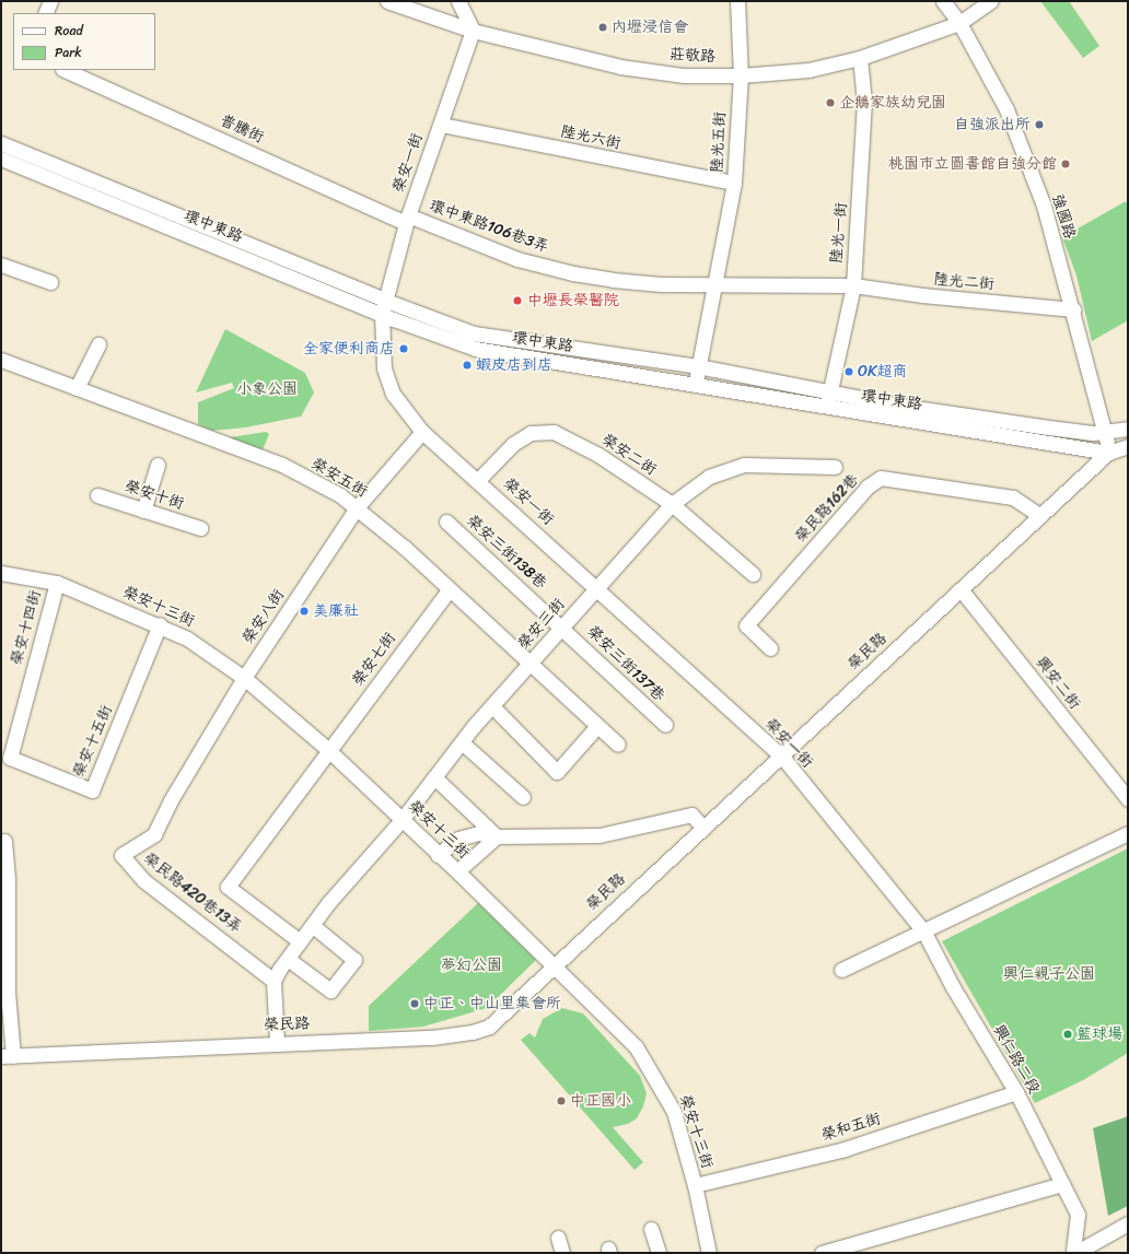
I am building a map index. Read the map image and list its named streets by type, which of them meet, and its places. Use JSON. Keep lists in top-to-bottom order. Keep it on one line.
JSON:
{"streets":{"street":["莊敬路","普騰街","陸光六街","陸光五街","榮安一街","強國路","環中東路","環中東路106巷3弄","陸光一街","陸光二街","榮安二街","榮安五街","榮安十街","榮民路162巷","榮安三街138巷","榮安十三街","榮安八街","榮安三街","榮安十四街","榮民路","榮安七街","榮安三街137巷","興安二街","榮安十五街","榮民路420巷13弄","興仁路二段","榮和五街"]},"crossings":[["莊敬路","陸光五街"],["莊敬路","榮安一街"],["莊敬路","強國路"],["莊敬路","陸光一街"],["普騰街","榮安一街"],["普騰街","環中東路106巷3弄"],["陸光六街","陸光五街"],["陸光六街","榮安一街"],["陸光五街","環中東路"],["陸光五街","環中東路106巷3弄"],["榮安一街","環中東路"],["榮安一街","環中東路106巷3弄"],["榮安一街","榮安二街"],["榮安一街","榮安八街"],["榮安一街","榮安三街"],["榮安一街","榮民路"],["榮安一街","興仁路二段"],["強國路","環中東路"],["強國路","陸光二街"],["環中東路","陸光一街"],["環中東路","榮民路"],["環中東路106巷3弄","陸光一街"],["環中東路106巷3弄","陸光二街"],["陸光一街","陸光二街"],["榮安二街","榮安三街"],["榮安五街","榮安八街"],["榮安五街","榮安三街"],["榮安五街","榮安七街"],["榮民路162巷","榮民路"],["榮安三街138巷","榮安三街"],["榮安三街138巷","榮安三街137巷"],["榮安十三街","榮安八街"],["榮安十三街","榮安三街"],["榮安十三街","榮安十四街"],["榮安十三街","榮民路"],["榮安十三街","榮安七街"],["榮安十三街","榮安十五街"],["榮安十三街","榮和五街"],["榮安八街","榮民路420巷13弄"],["榮安三街","榮安七街"],["榮安三街","榮安三街137巷"],["榮安三街","榮民路420巷13弄"],["榮安十四街","榮安十五街"],["榮民路","興安二街"],["興仁路二段","榮和五街"]],"parks":["小象公園","夢幻公園","興仁親子公園"],"places":["內壢浸信會","企鵝家族幼兒園","自強派出所","桃園市立圖書館自強分館","中壢長榮醫院","全家便利商店","蝦皮店到店","OK超商","美廉社","中正、中山里集會所","籃球場","中正國小"],"legend":["Road","Park"]}
